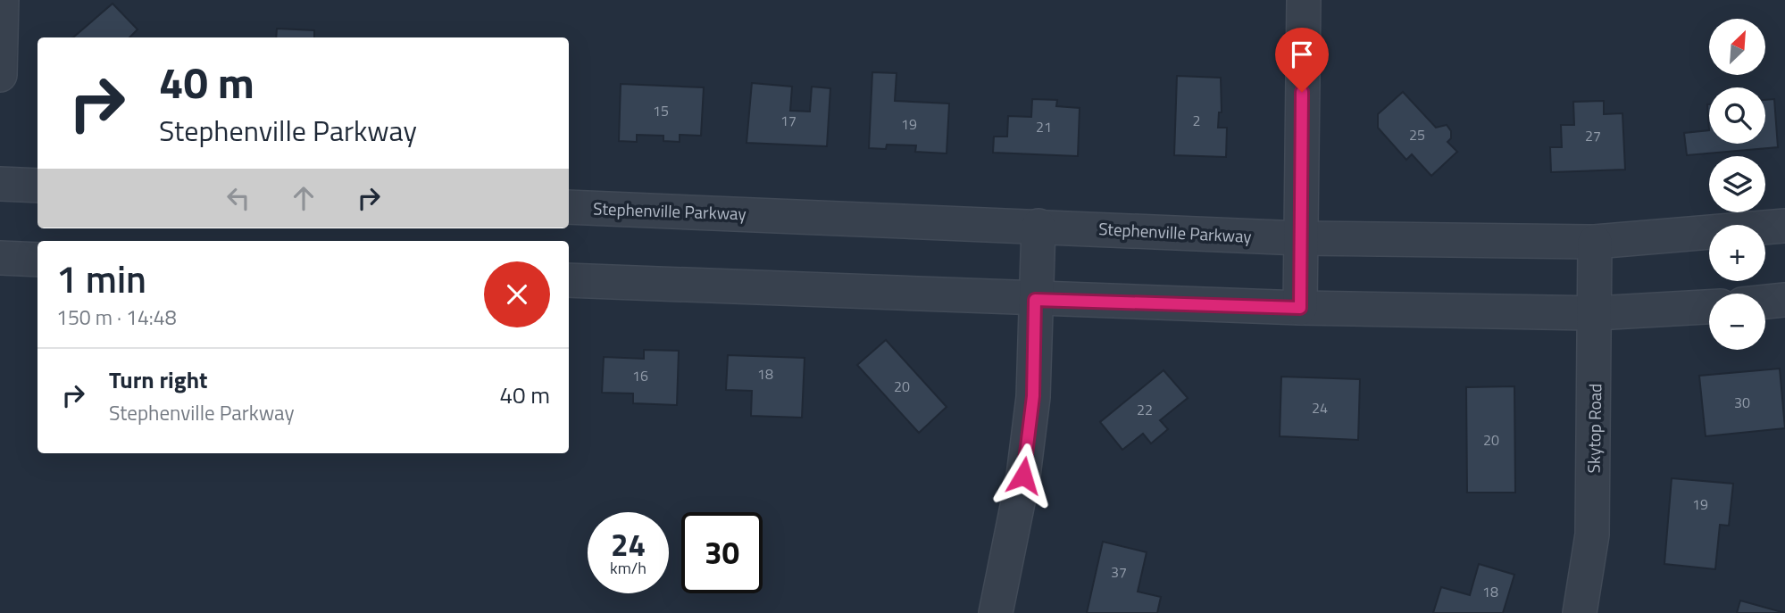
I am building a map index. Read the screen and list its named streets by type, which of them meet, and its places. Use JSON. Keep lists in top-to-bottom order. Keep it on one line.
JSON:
{"streets":{"street":["Stephenville Parkway","Skytop Road"]},"crossings":[["Stephenville Parkway","Skytop Road"]],"house_numbers":["15","17","2","19","21","25","27","18","16","20","30","24","22","20","19","37","18"],"north":"top right","page":{"map_buttons":["+","−"],"turn":["40 m","Stephenville Parkway"],"heading":["1 min","150 m · 14:48"],"list":[{"name":"Turn right","note":"Stephenville Parkway","value":"40 m"}],"speed":"24 km/h","limit":"30"}}
